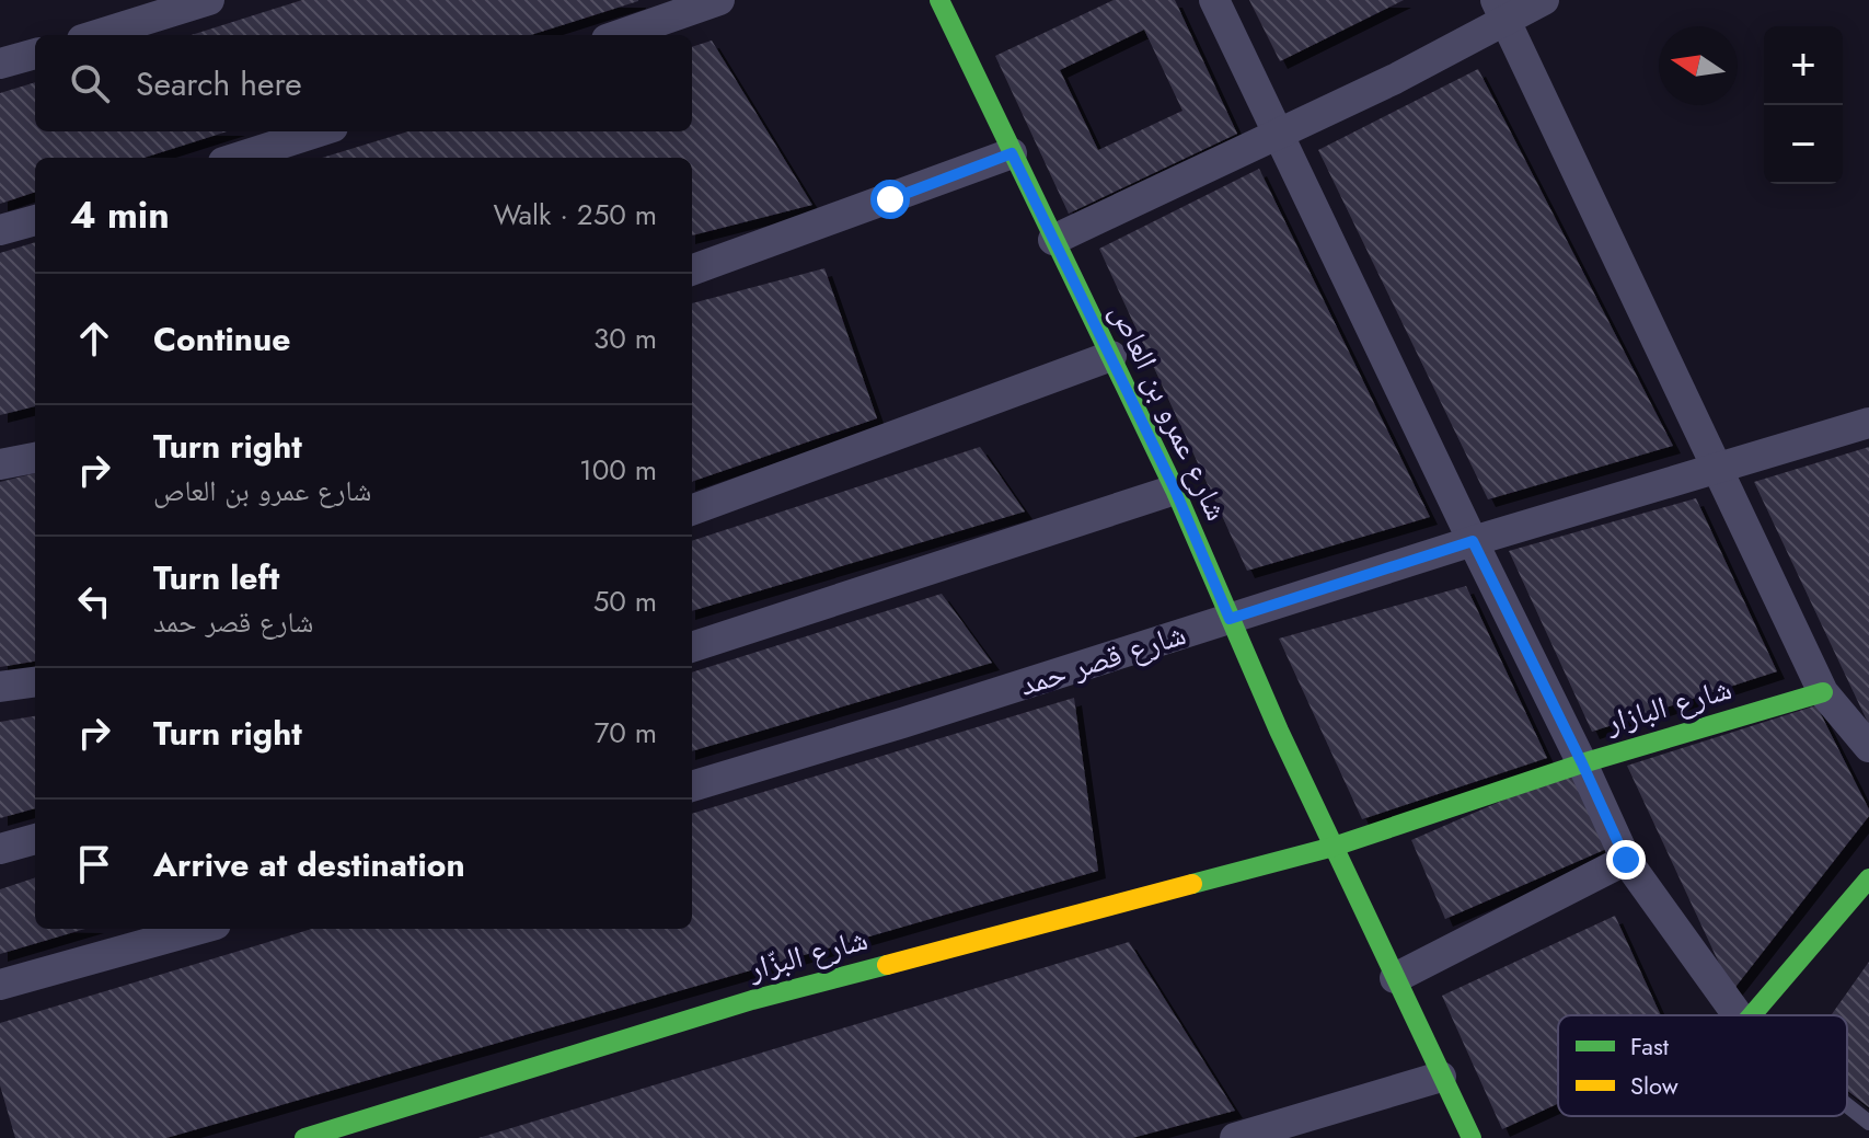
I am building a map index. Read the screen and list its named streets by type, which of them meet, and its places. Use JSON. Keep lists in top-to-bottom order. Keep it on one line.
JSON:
{"streets":{"street":["شارع عمرو بن العاص","شارع قصر حمد","شارع البازار","شارع البزّار"]},"crossings":[["شارع عمرو بن العاص","شارع قصر حمد"],["شارع عمرو بن العاص","شارع البازار"],["شارع عمرو بن العاص","شارع البزّار"],["شارع البازار","شارع البزّار"]],"legend":["Fast","Slow"],"north":"left","page":{"map_buttons":["+","−"],"search":"Search here","heading":["4 min","Walk · 250 m"],"list":[["Continue","30 m"],["Turn right","شارع عمرو بن العاص","100 m"],["Turn left","شارع قصر حمد","50 m"],["Turn right","70 m"],"Arrive at destination"]}}
